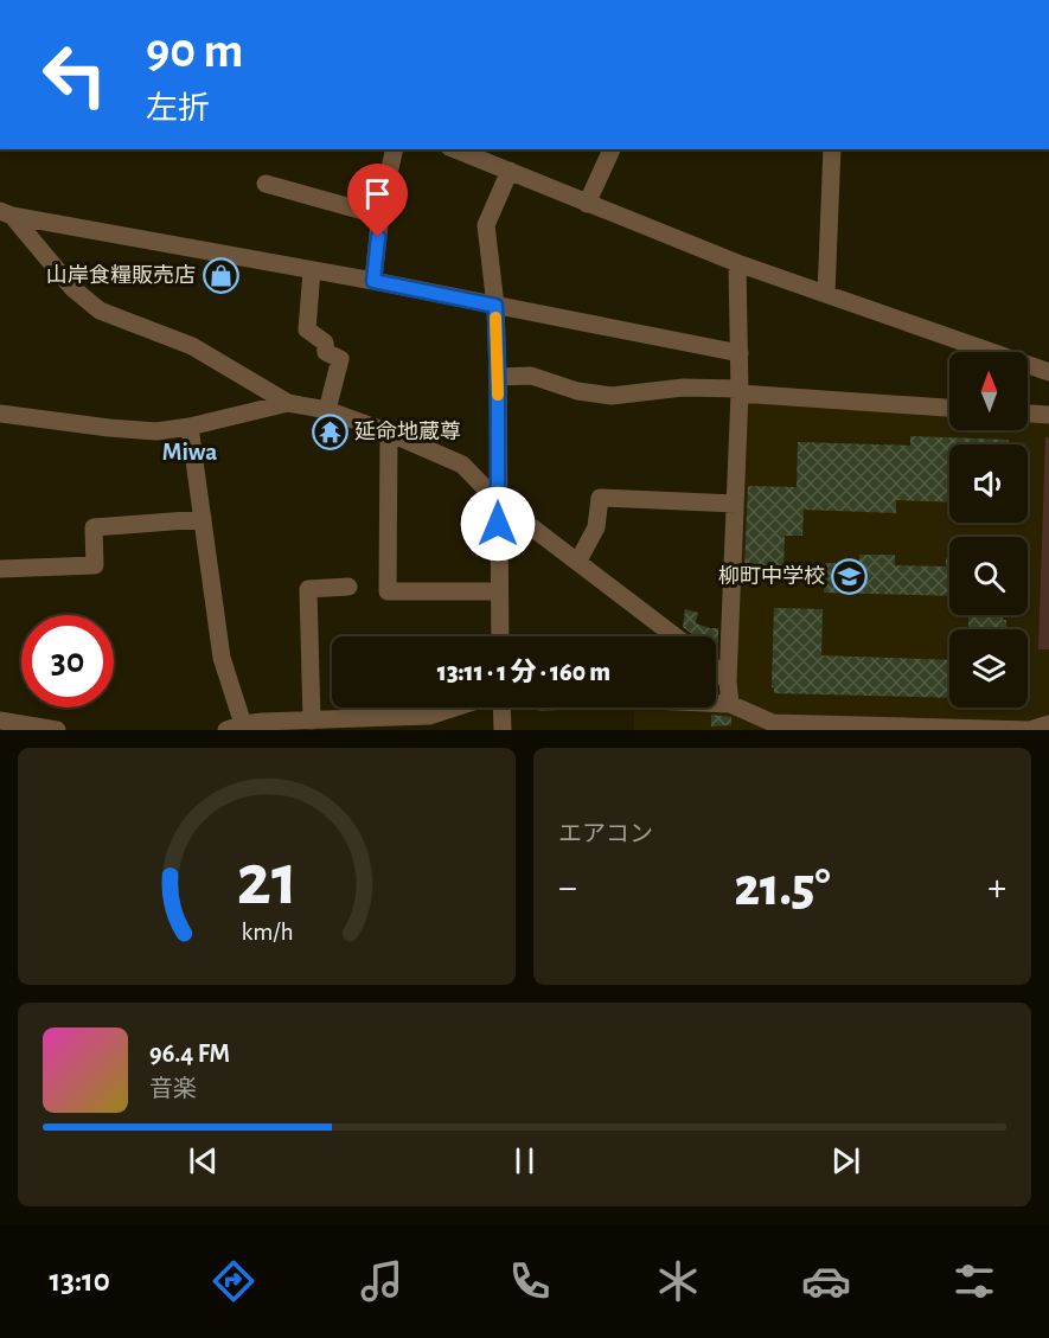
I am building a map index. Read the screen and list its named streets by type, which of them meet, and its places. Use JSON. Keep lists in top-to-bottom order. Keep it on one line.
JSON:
{"districts":["Miwa"],"places":{"shop":["山岸食糧販売店"],"temple":["延命地蔵尊"],"school or university":["柳町中学校"]},"north":"top","page":{"turn":["90 m","左折"],"limit":"30","trip":"13:11 · 1 分 · 160 m","tile":"エアコン","heat":["−","21.5°","+"],"song":["96.4 FM","音楽"],"tabs":"13:10","gauge":["21","km/h"]}}
